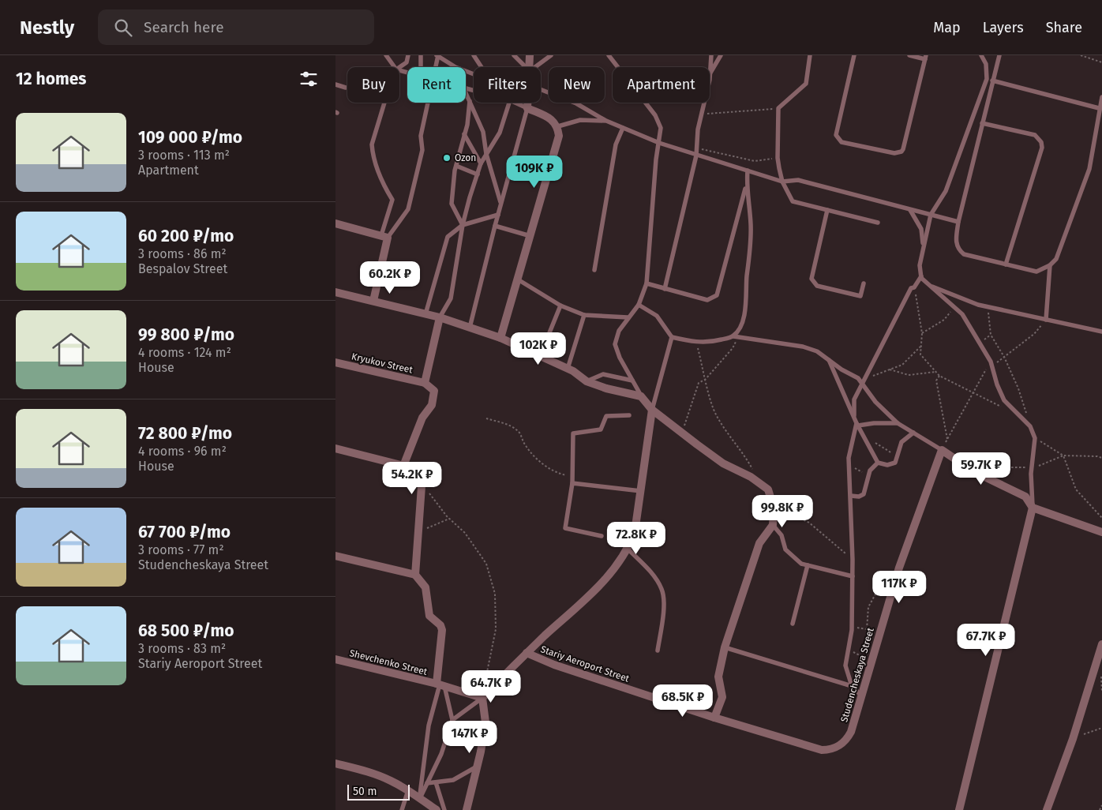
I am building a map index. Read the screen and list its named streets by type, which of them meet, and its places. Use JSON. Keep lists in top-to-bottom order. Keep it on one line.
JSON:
{"streets":{"street":["Kryukov Street","Shevchenko Street","Stariy Aeroport Street","Studencheskaya Street"]},"crossings":[["Stariy Aeroport Street","Studencheskaya Street"]],"places":["Ozon"],"scale_bar":"50 m","page":{"header":"Nestly","search":"Search here","nav":["Map","Layers","Share"],"heading":"12 homes","chip":["Buy","Rent","Filters","New","Apartment"],"list":[{"name":"109 000 ₽/mo","note":"3 rooms · 113 m² · Apartment"},{"name":"60 200 ₽/mo","note":"3 rooms · 86 m² · Bespalov Street"},{"name":"99 800 ₽/mo","note":"4 rooms · 124 m² · House"},{"name":"72 800 ₽/mo","note":"4 rooms · 96 m² · House"},{"name":"67 700 ₽/mo","note":"3 rooms · 77 m² · Studencheskaya Street"},{"name":"68 500 ₽/mo","note":"3 rooms · 83 m² · Stariy Aeroport Street"}],"price":["109K ₽","60.2K ₽","102K ₽","59.7K ₽","54.2K ₽","99.8K ₽","72.8K ₽","117K ₽","67.7K ₽","64.7K ₽","68.5K ₽","147K ₽"],"scale":"50 m"}}
